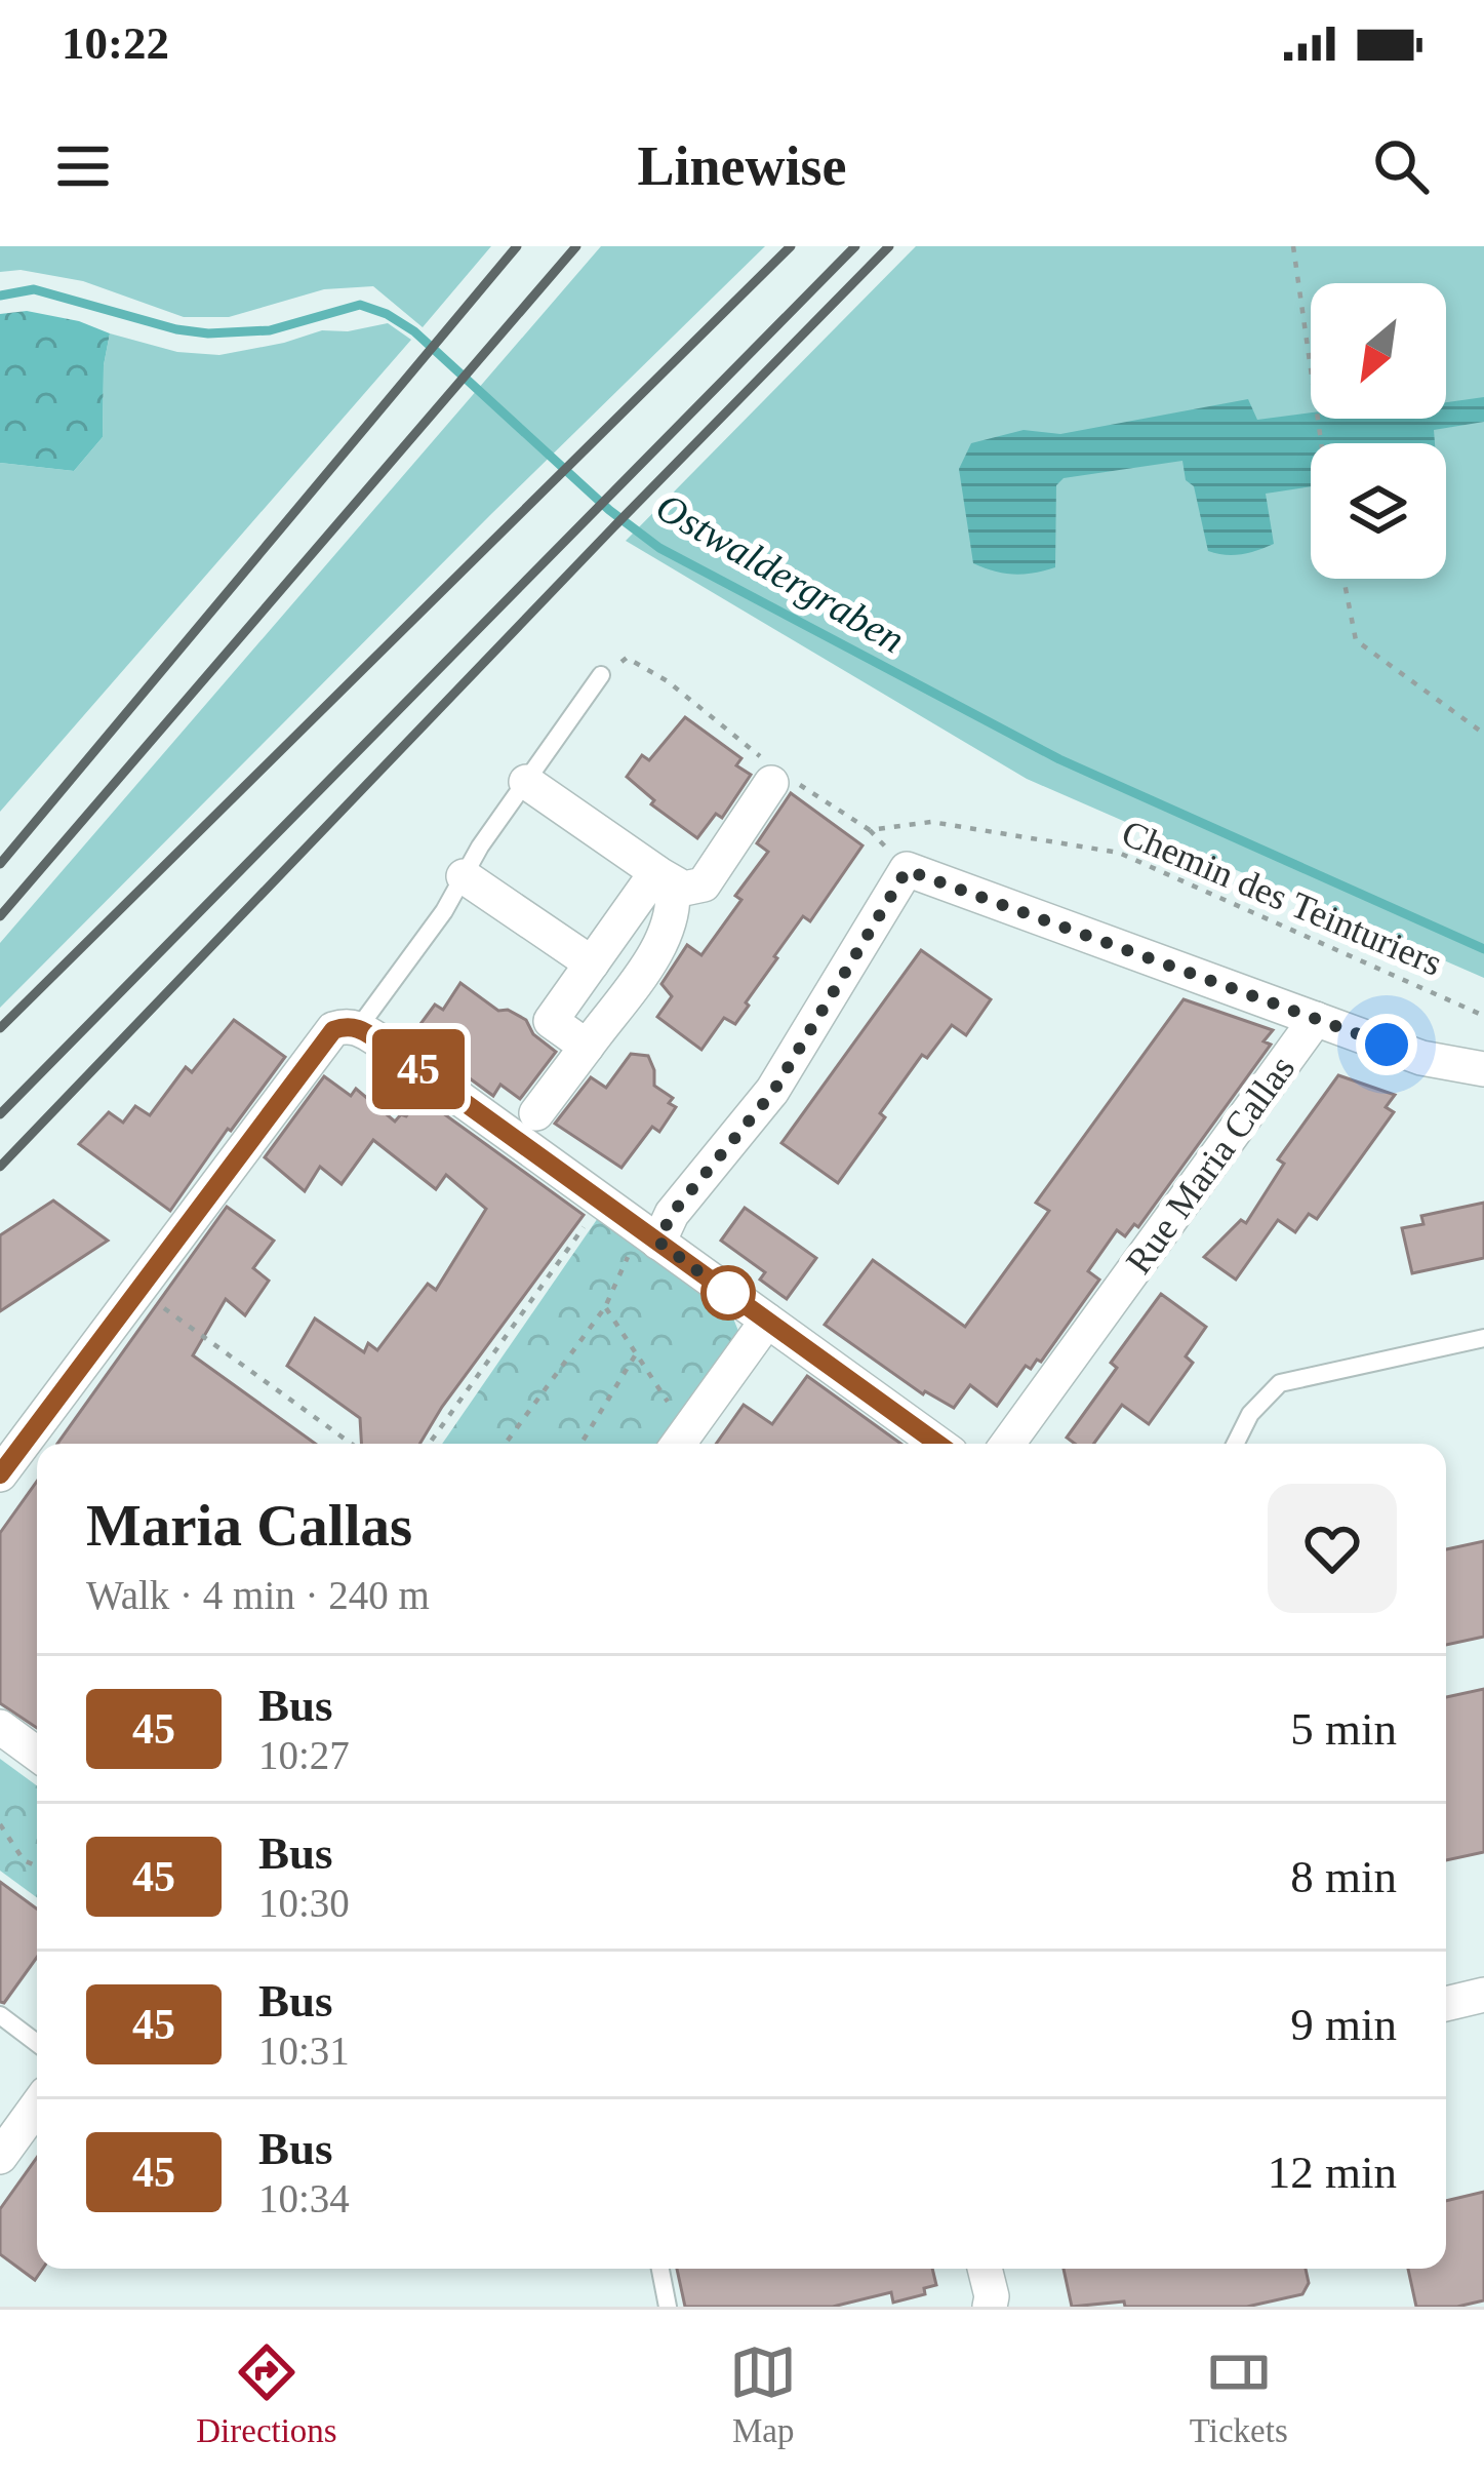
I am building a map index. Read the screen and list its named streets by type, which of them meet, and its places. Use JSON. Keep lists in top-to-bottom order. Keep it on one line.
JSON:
{"streets":{"street":["Rue Maria Callas"],"path":["Chemin des Teinturiers"]},"water":["Ostwaldergraben"],"lines":["bus line 45"],"north":"bottom left","page":{"status":"10:22","header":"Linewise","on_map":"45","heading":["Maria Callas","Walk · 4 min · 240 m"],"list":[{"mark":"45","name":"Bus","note":"10:27","value":"5 min"},{"mark":"45","name":"Bus","note":"10:30","value":"8 min"},{"mark":"45","name":"Bus","note":"10:31","value":"9 min"},{"mark":"45","name":"Bus","note":"10:34","value":"12 min"}],"tabs":["Directions","Map","Tickets"]}}
